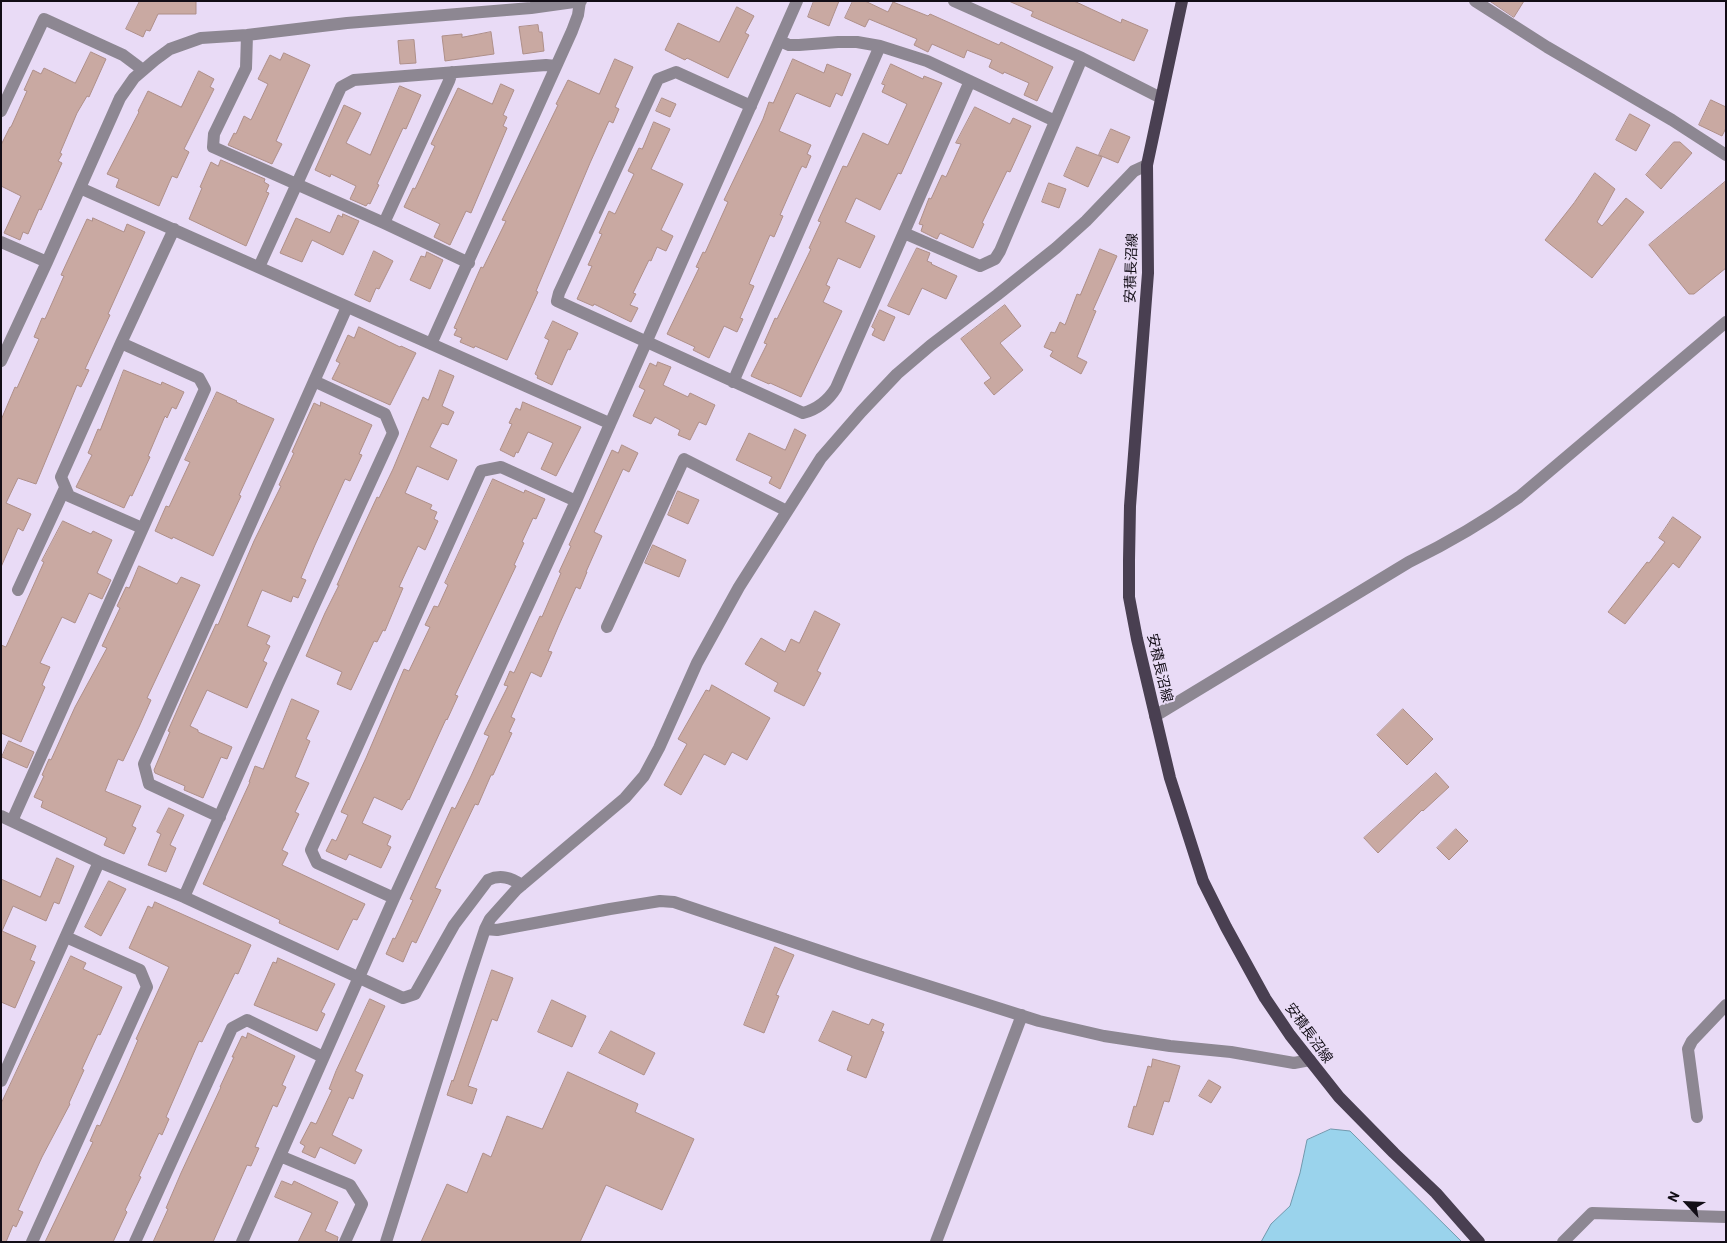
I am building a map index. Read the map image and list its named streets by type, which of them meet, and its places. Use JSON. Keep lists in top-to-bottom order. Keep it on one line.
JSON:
{"streets":{"main road":["安積長沼線"]},"north":"top left"}
